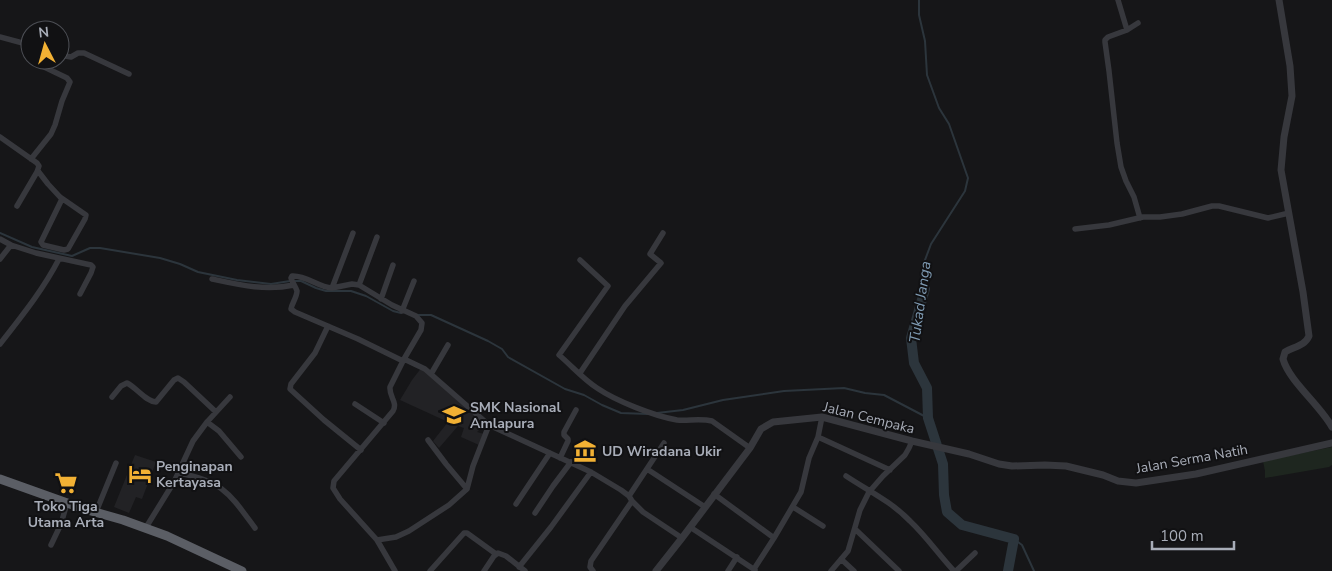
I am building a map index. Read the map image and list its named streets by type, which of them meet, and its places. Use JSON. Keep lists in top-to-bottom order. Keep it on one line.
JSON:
{"streets":{"street":["Jalan Cempaka","Jalan Serma Natih"]},"crossings":[["Jalan Cempaka","Jalan Serma Natih"]],"water":["Tukad Janga"],"places":{"school or university":["SMK Nasional Amlapura"],"museum":["UD Wiradana Ukir"],"hotel":["Penginapan Kertayasa"],"supermarket":["Toko Tiga Utama Arta"]},"scale_bar":"100 m","north":"top"}
